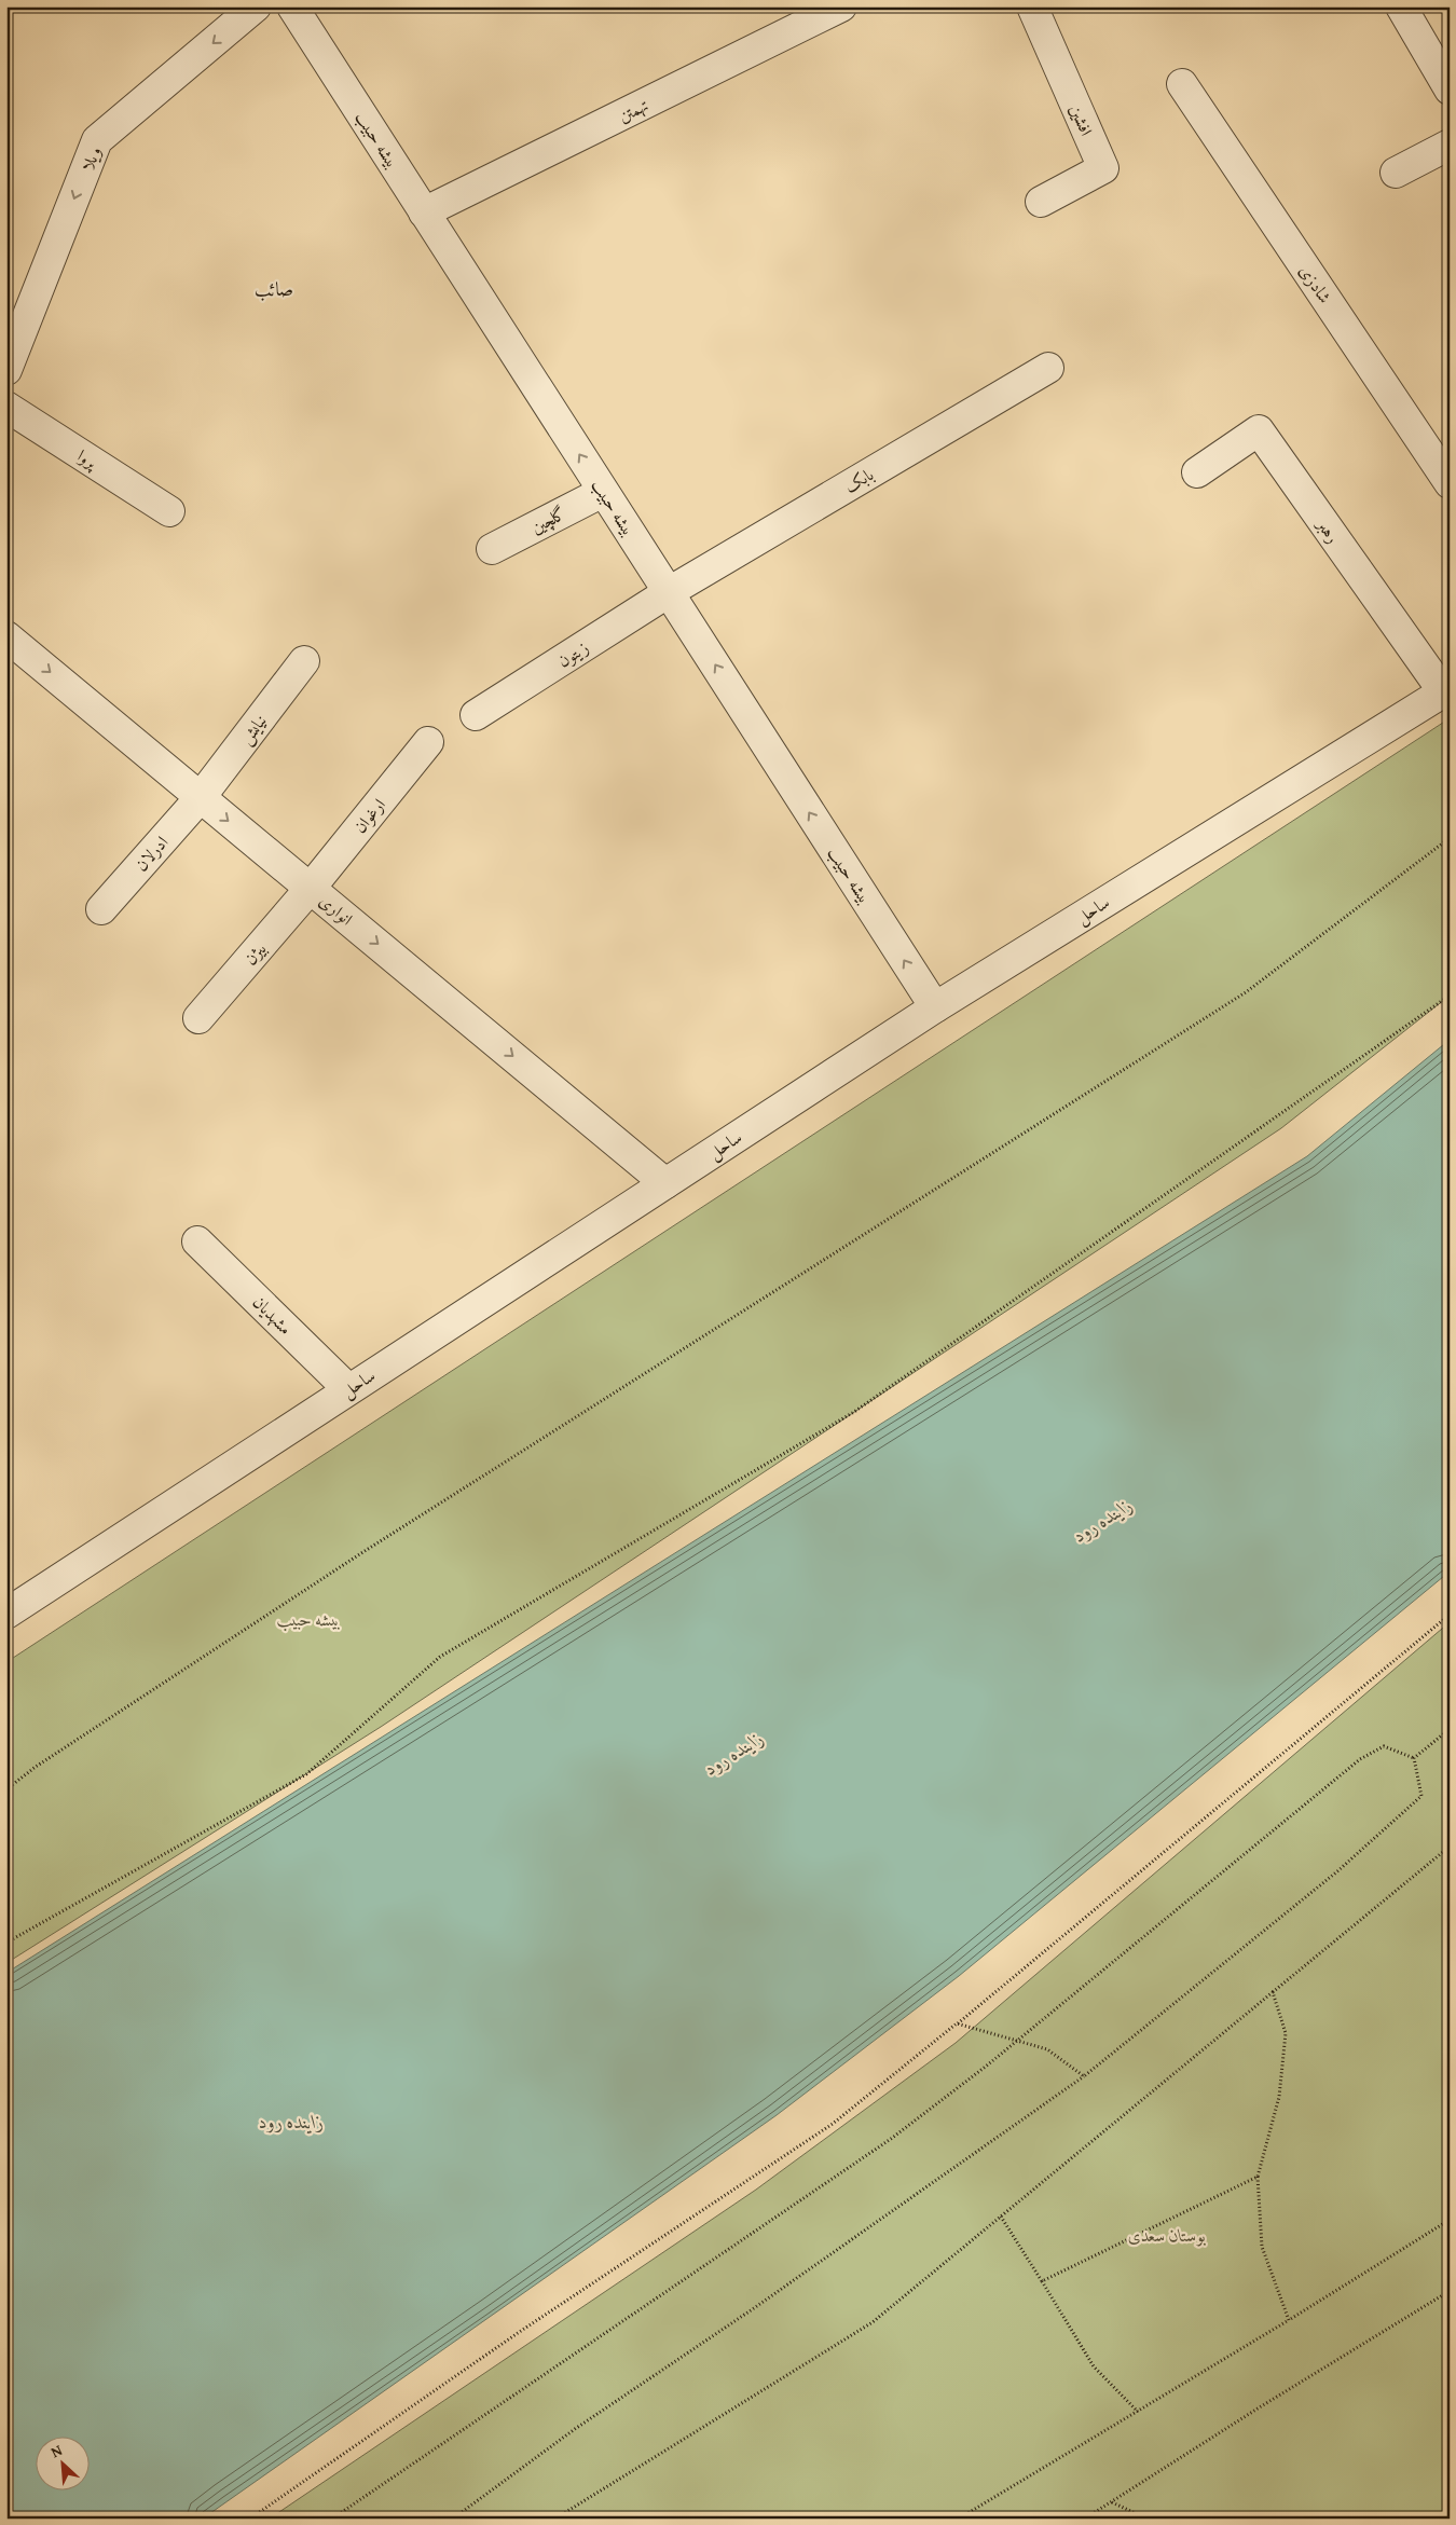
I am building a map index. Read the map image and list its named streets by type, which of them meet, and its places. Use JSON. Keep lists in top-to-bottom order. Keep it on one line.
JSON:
{"streets":{"street":["تهمتن","افشین","بیشه حبیب","ویلا","شادزی","پروا","بابک","گلچین","رهبر","زیتون","نیایش","ارغوان","ادرلان","انواری","ساحل","بیژن","مشهدیان"]},"crossings":[["تهمتن","بیشه حبیب"],["بیشه حبیب","بابک"],["بیشه حبیب","گلچین"],["بیشه حبیب","زیتون"],["بیشه حبیب","ساحل"],["بابک","زیتون"],["رهبر","ساحل"],["نیایش","ادرلان"],["نیایش","انواری"],["ارغوان","انواری"],["ارغوان","بیژن"],["ادرلان","انواری"],["انواری","ساحل"],["انواری","بیژن"],["ساحل","مشهدیان"]],"one_way":["بیشه حبیب","ویلا","انواری"],"districts":["صائب"],"water":["زاینده رود"],"parks":["بیشه حبیب","بوستان سعدی"],"north":"top left"}
